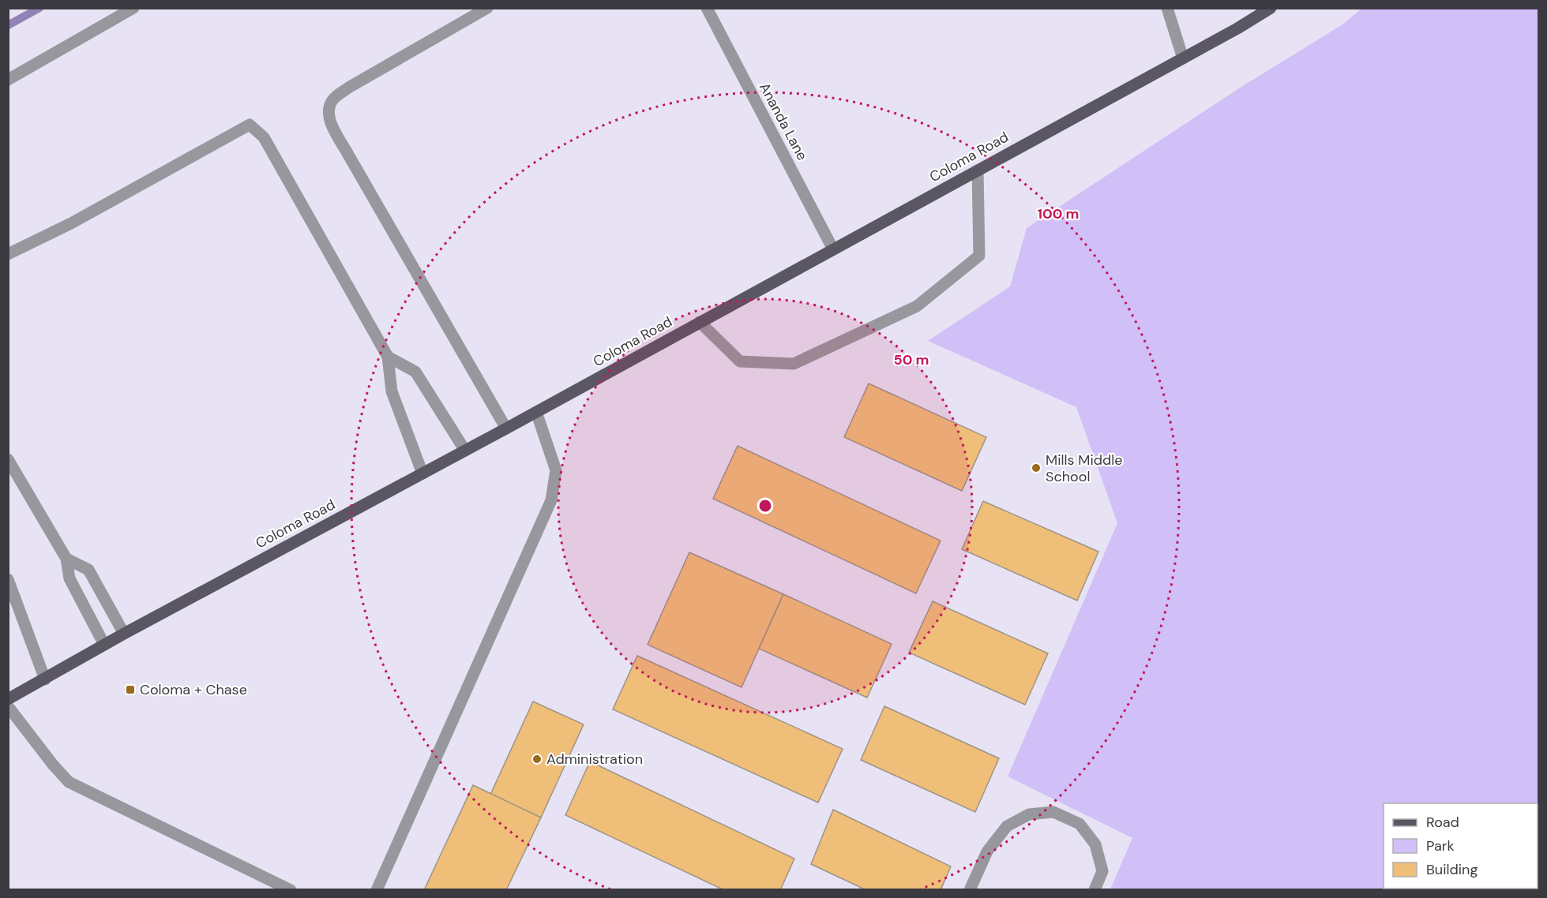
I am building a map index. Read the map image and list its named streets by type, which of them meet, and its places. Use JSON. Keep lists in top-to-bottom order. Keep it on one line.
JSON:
{"streets":{"main road":["Coloma Road"],"street":["Ananda Lane"]},"crossings":[["Ananda Lane","Coloma Road"]],"places":{"other":["Mills Middle School","Administration"],"transit":["Coloma + Chase"]},"legend":["Road","Park","Building"],"rings":["100 m","50 m"]}
